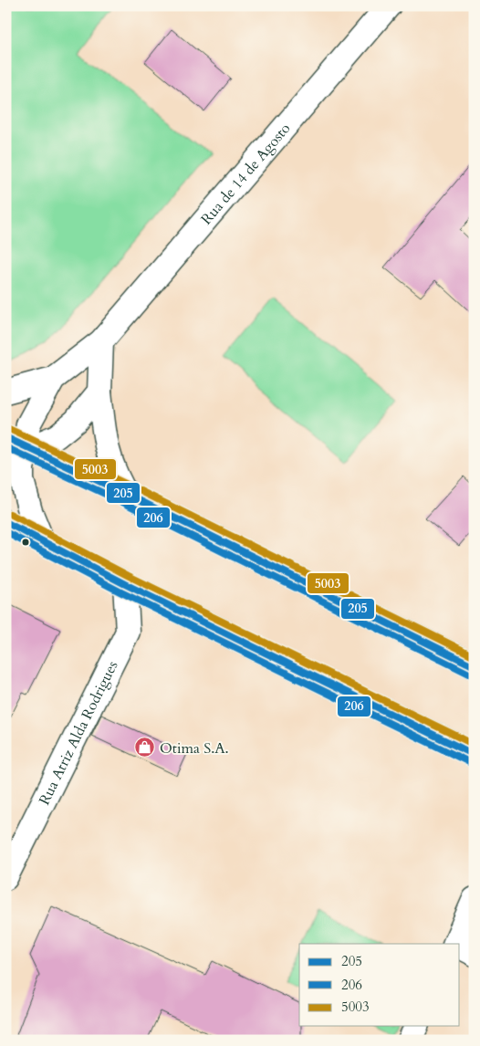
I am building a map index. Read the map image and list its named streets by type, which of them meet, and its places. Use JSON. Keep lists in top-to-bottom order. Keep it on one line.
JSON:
{"streets":{"street":["Rua de 14 de Agosto","Rua Atriz Alda Rodrigues"]},"places":{"shop":["Otima S.A."]},"lines":["transit line 5003","transit line 205","transit line 206"],"legend":["205","206","5003"]}
